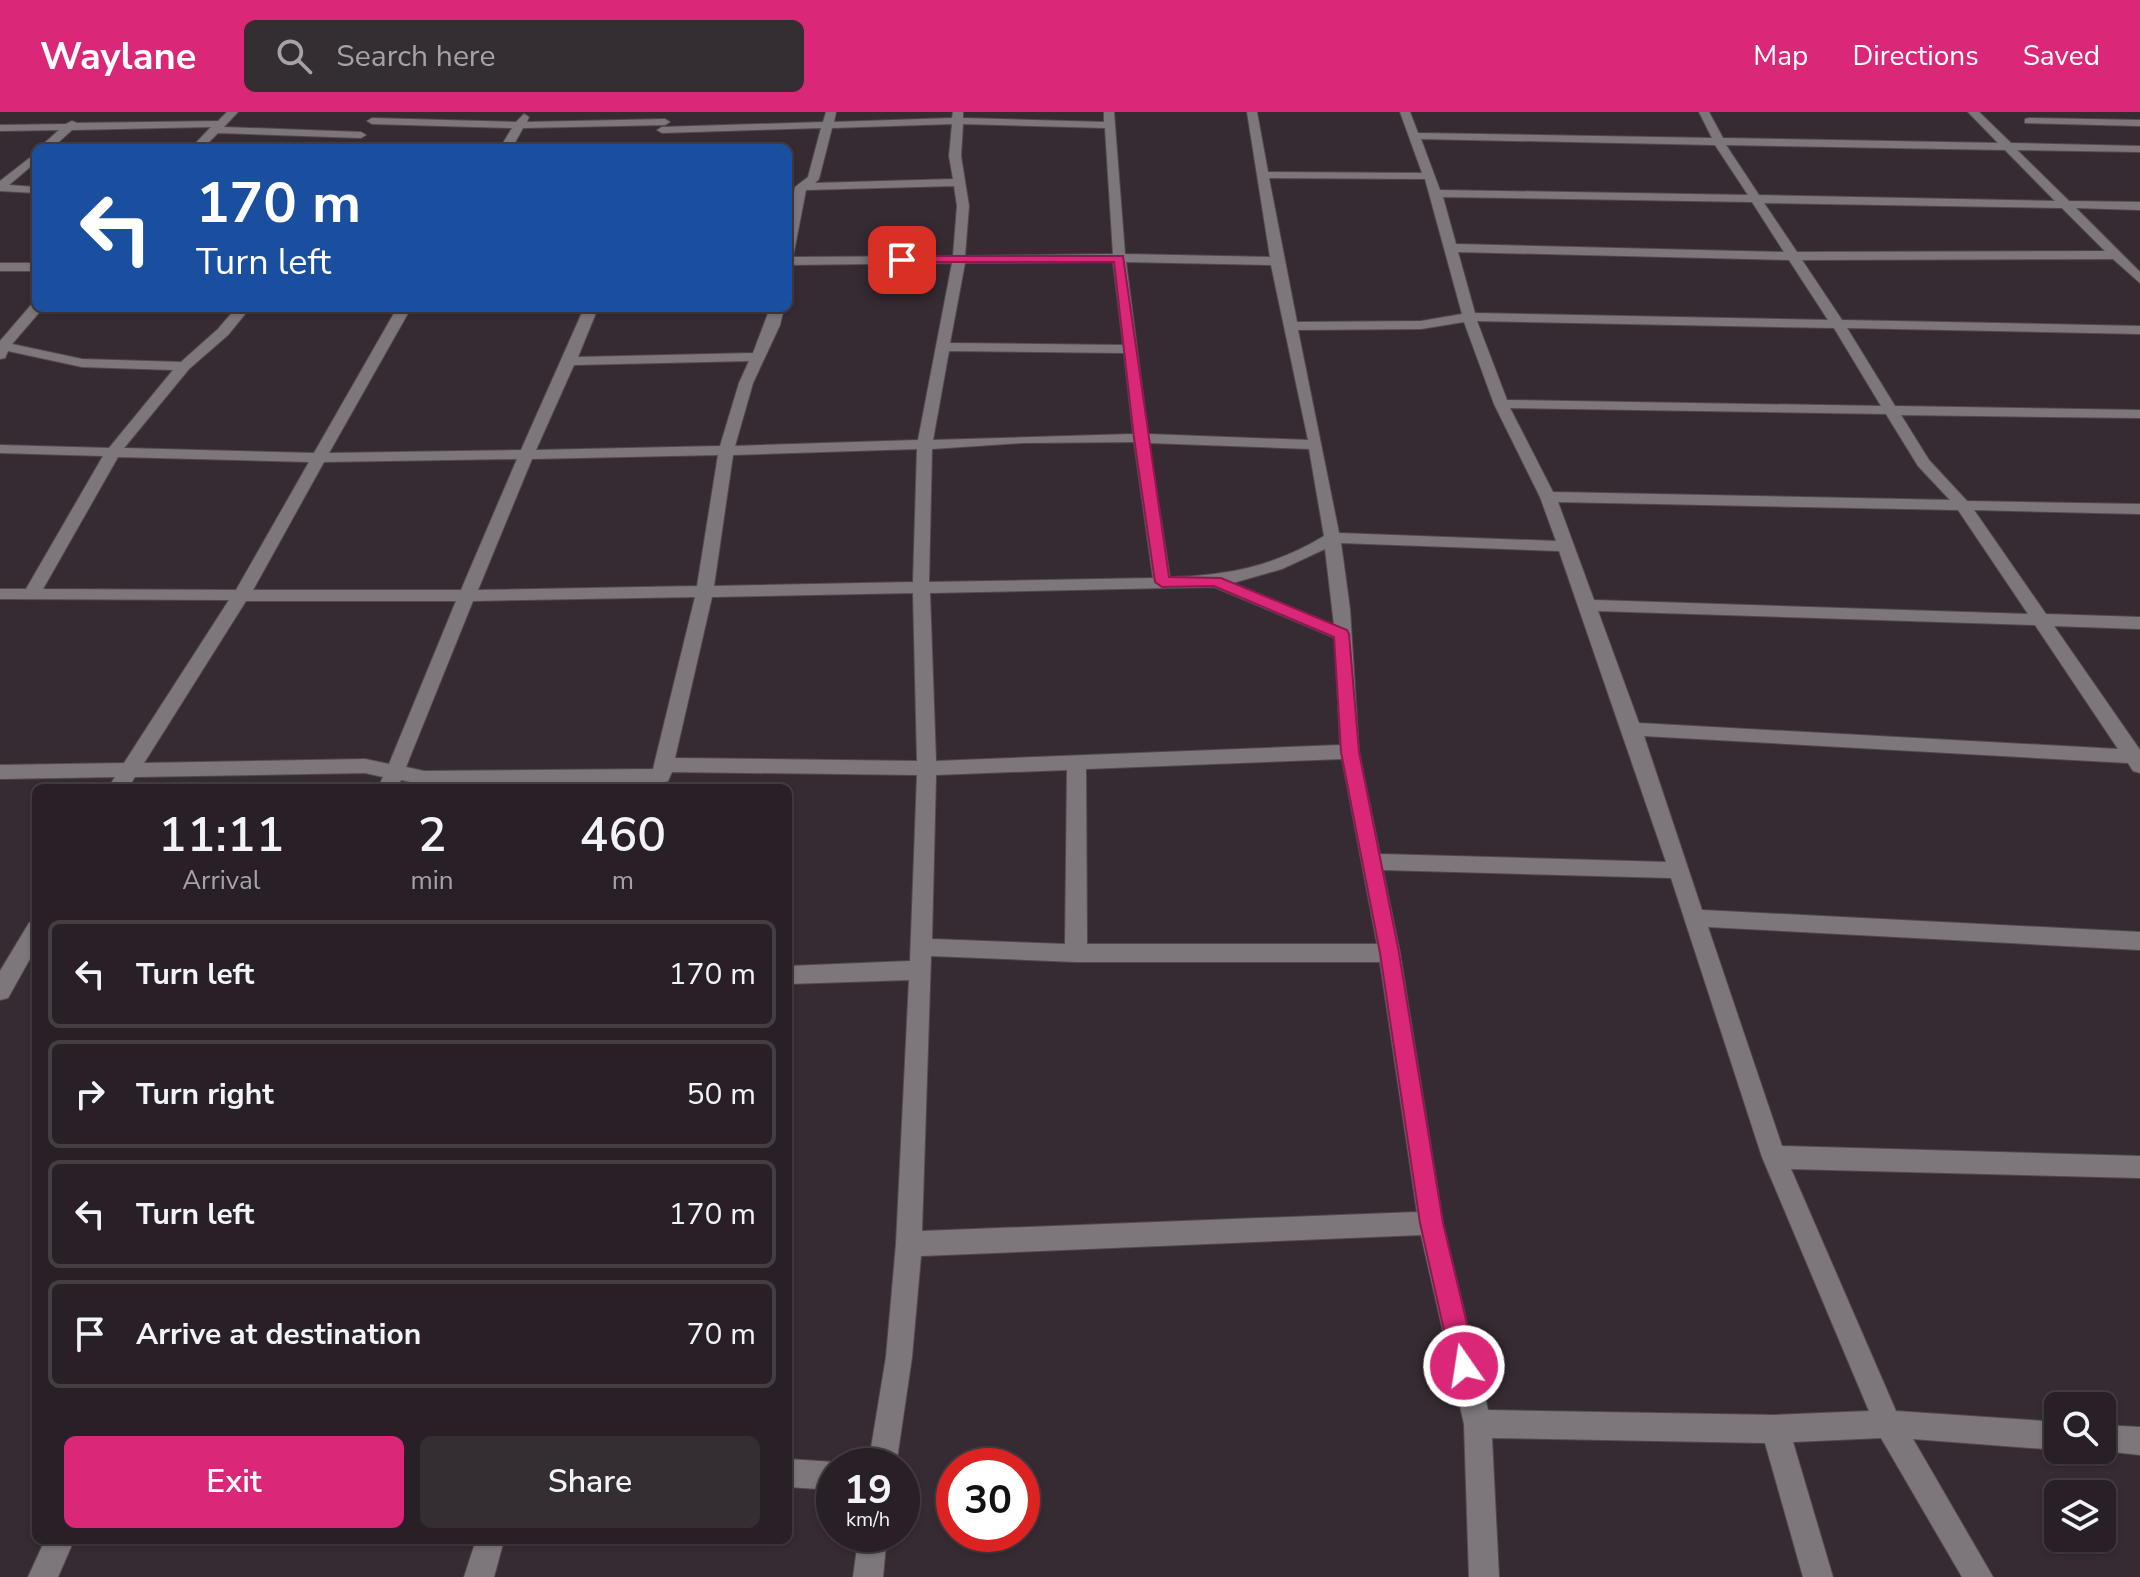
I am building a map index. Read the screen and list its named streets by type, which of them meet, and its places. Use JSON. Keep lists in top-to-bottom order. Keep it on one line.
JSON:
{"page":{"header":"Waylane","search":"Search here","nav":["Map","Directions","Saved"],"turn":["170 m","Turn left"],"eta":["11:11","Arrival","2","min","460","m"],"list":[{"name":"Turn left","value":"170 m"},{"name":"Turn right","value":"50 m"},{"name":"Turn left","value":"170 m"},{"name":"Arrive at destination","value":"70 m"}],"buttons":["Exit","Share"],"speed":"19 km/h","limit":"30"}}
